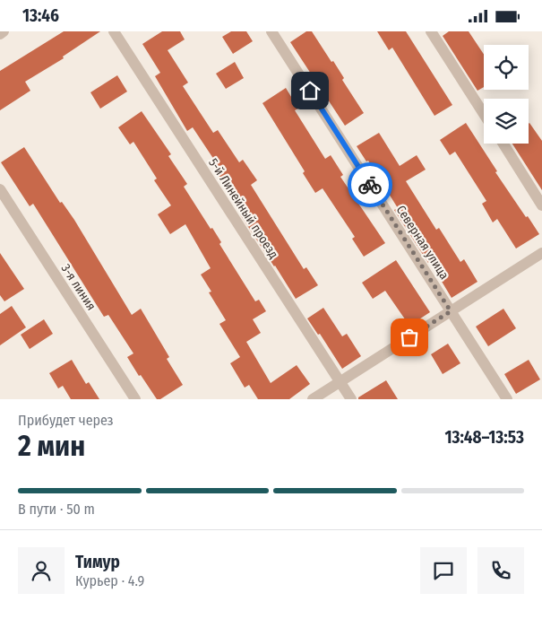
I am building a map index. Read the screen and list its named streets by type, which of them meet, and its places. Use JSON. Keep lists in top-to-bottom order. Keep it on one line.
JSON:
{"streets":{"street":["5-й Линейный проезд","Северная улица","3-я линия"]},"page":{"status":"13:46","heading":["2 мин","Прибудет через","13:48–13:53"],"panel":["Тимур","Курьер · 4.9"],"bar":"В пути · 50 m"}}
